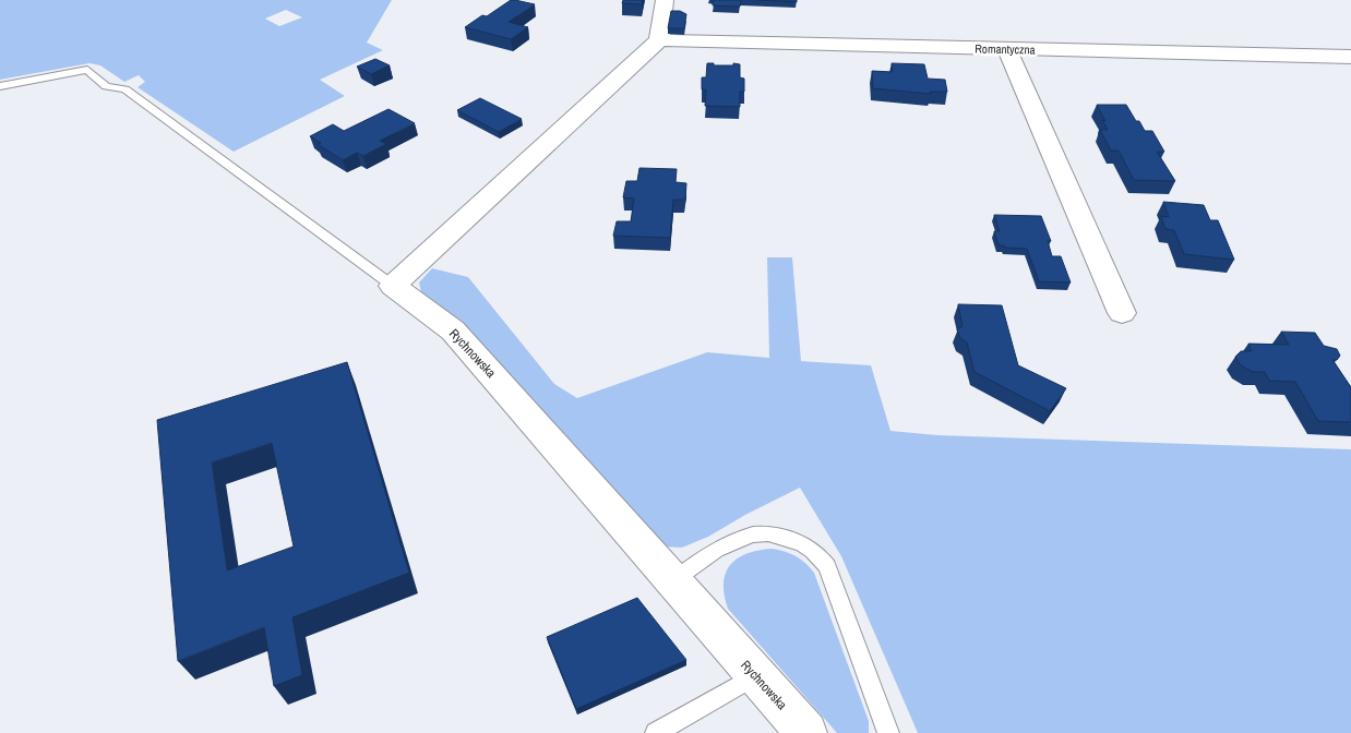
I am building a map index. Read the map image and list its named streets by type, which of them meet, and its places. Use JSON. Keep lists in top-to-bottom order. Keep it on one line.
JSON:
{"streets":{"street":["Romantyczna","Rychnowska"]}}
